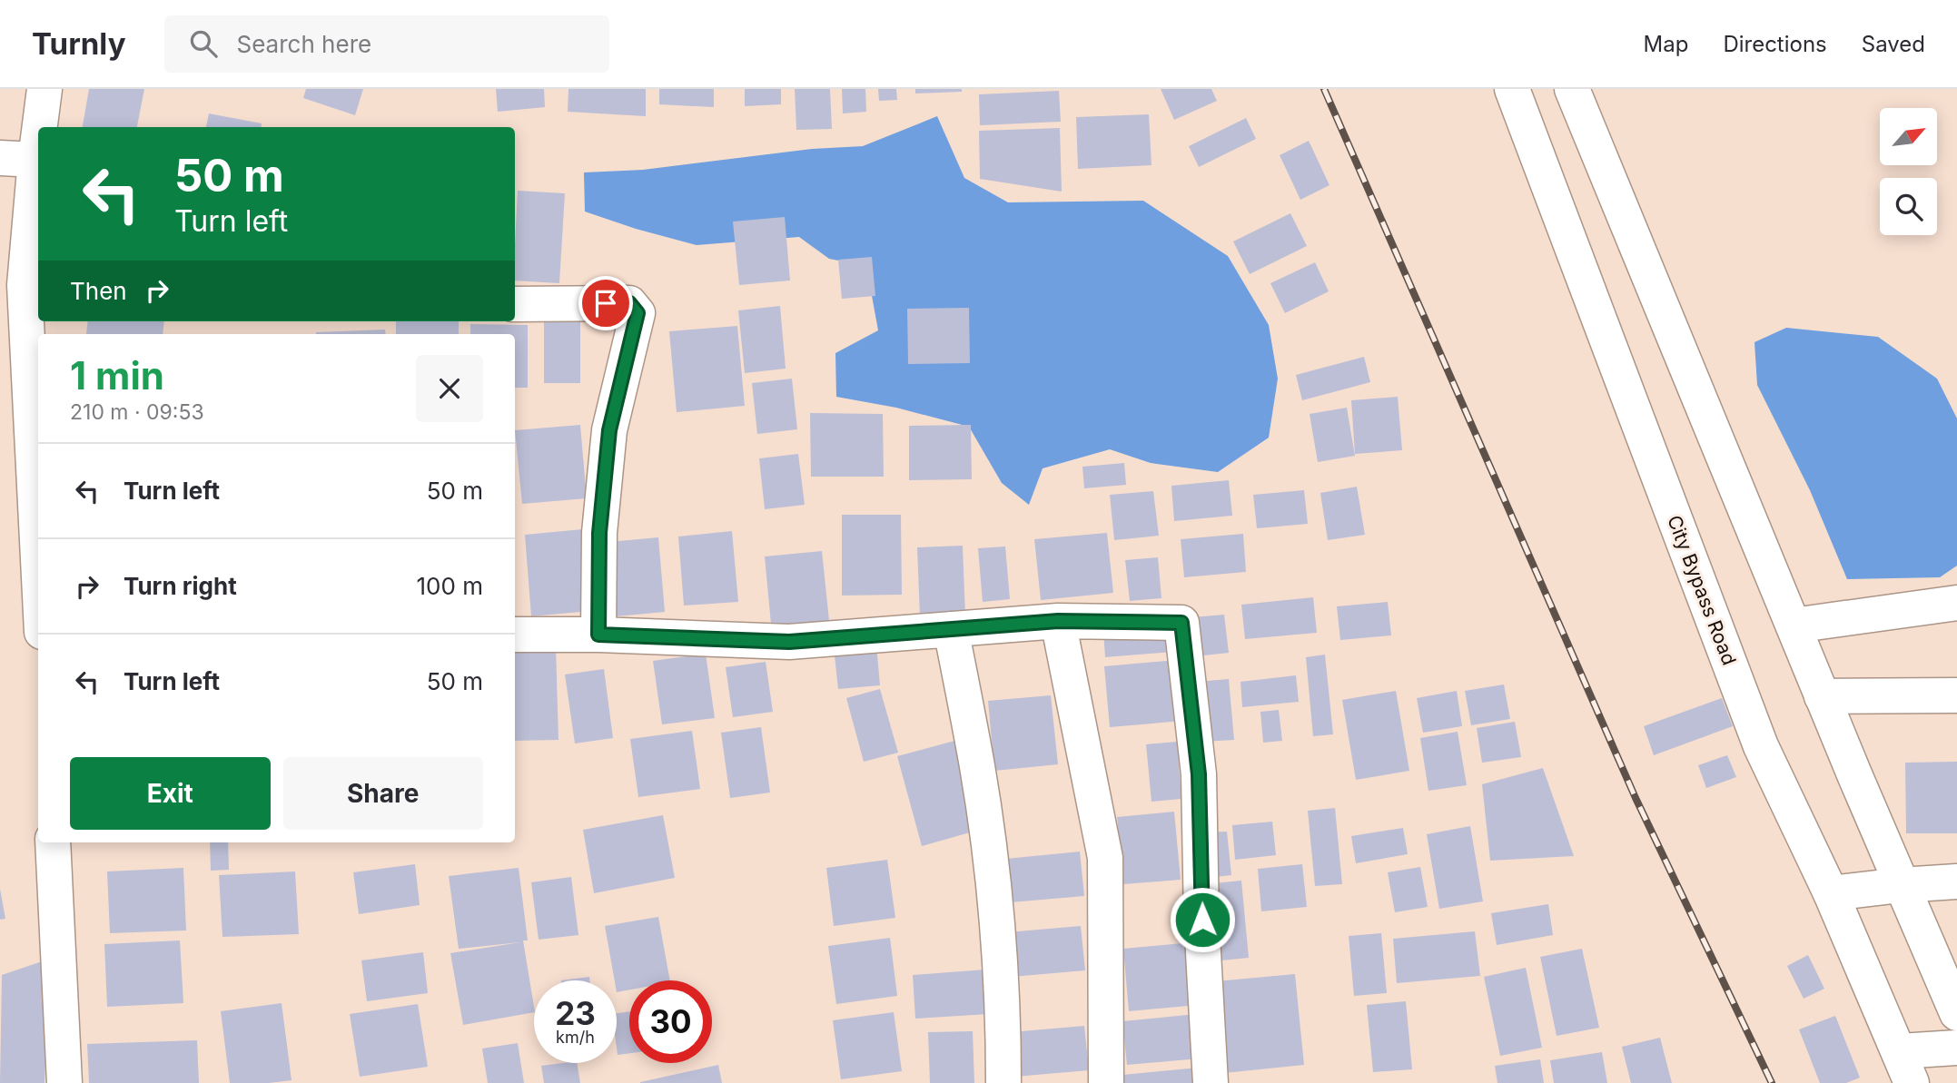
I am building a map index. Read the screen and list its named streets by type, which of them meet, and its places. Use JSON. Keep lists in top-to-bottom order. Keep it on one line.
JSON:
{"streets":{"street":["City Bypass Road"]},"north":"top right","page":{"header":"Turnly","search":"Search here","nav":["Map","Directions","Saved"],"turn":["50 m","Turn left"],"then":"Then","heading":["1 min","210 m · 09:53"],"list":[{"name":"Turn left","value":"50 m"},{"name":"Turn right","value":"100 m"},{"name":"Turn left","value":"50 m"}],"buttons":["Exit","Share"],"speed":"23 km/h","limit":"30"}}
